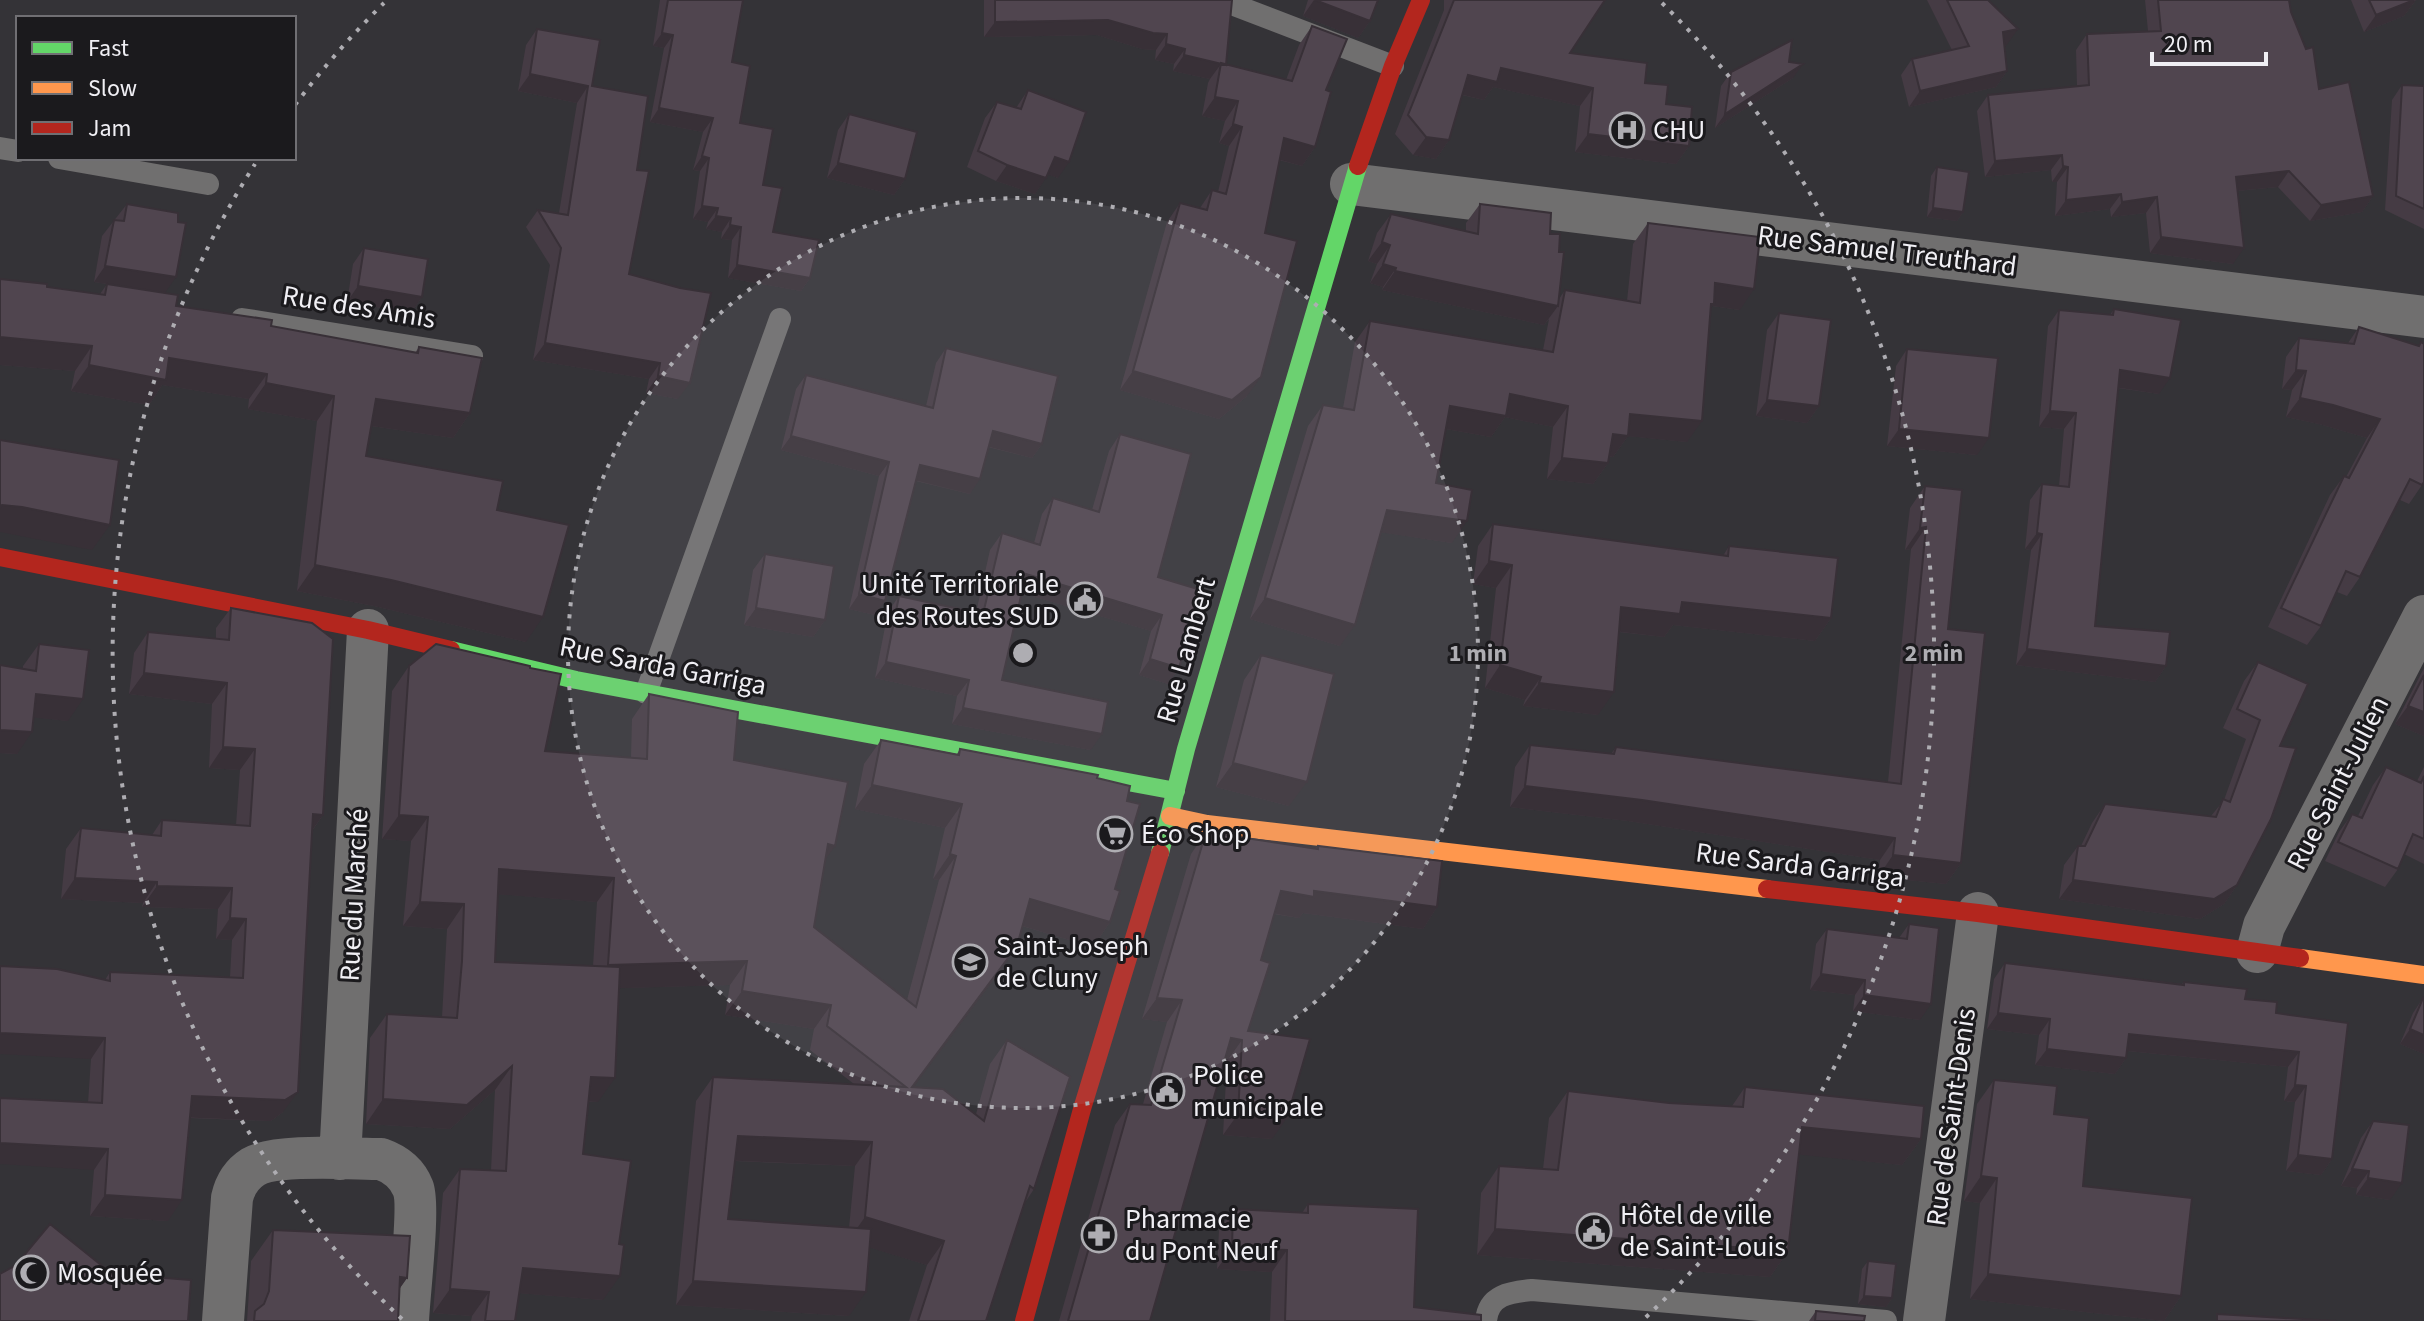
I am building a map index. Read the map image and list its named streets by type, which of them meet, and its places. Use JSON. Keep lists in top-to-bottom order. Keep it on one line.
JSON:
{"streets":{"street":["Rue Samuel Treuthard","Rue Lambert","Rue Sarda Garriga","Rue Saint-Julien","Rue du Marché","Rue de Saint-Denis"],"lane":["Rue des Amis"]},"crossings":[["Rue Samuel Treuthard","Rue Lambert"],["Rue Lambert","Rue Sarda Garriga"],["Rue Sarda Garriga","Rue Saint-Julien"],["Rue Sarda Garriga","Rue du Marché"],["Rue Sarda Garriga","Rue de Saint-Denis"]],"places":{"hospital":["CHU"],"public building":["Unité Territoriale des Routes SUD","Police municipale","Hôtel de ville de Saint-Louis"],"supermarket":["Éco Shop"],"school or university":["Saint-Joseph de Cluny"],"pharmacy":["Pharmacie du Pont Neuf"],"mosque":["Mosquée"]},"legend":["Fast","Slow","Jam"],"scale_bar":"20 m","rings":["1 min","2 min"]}
